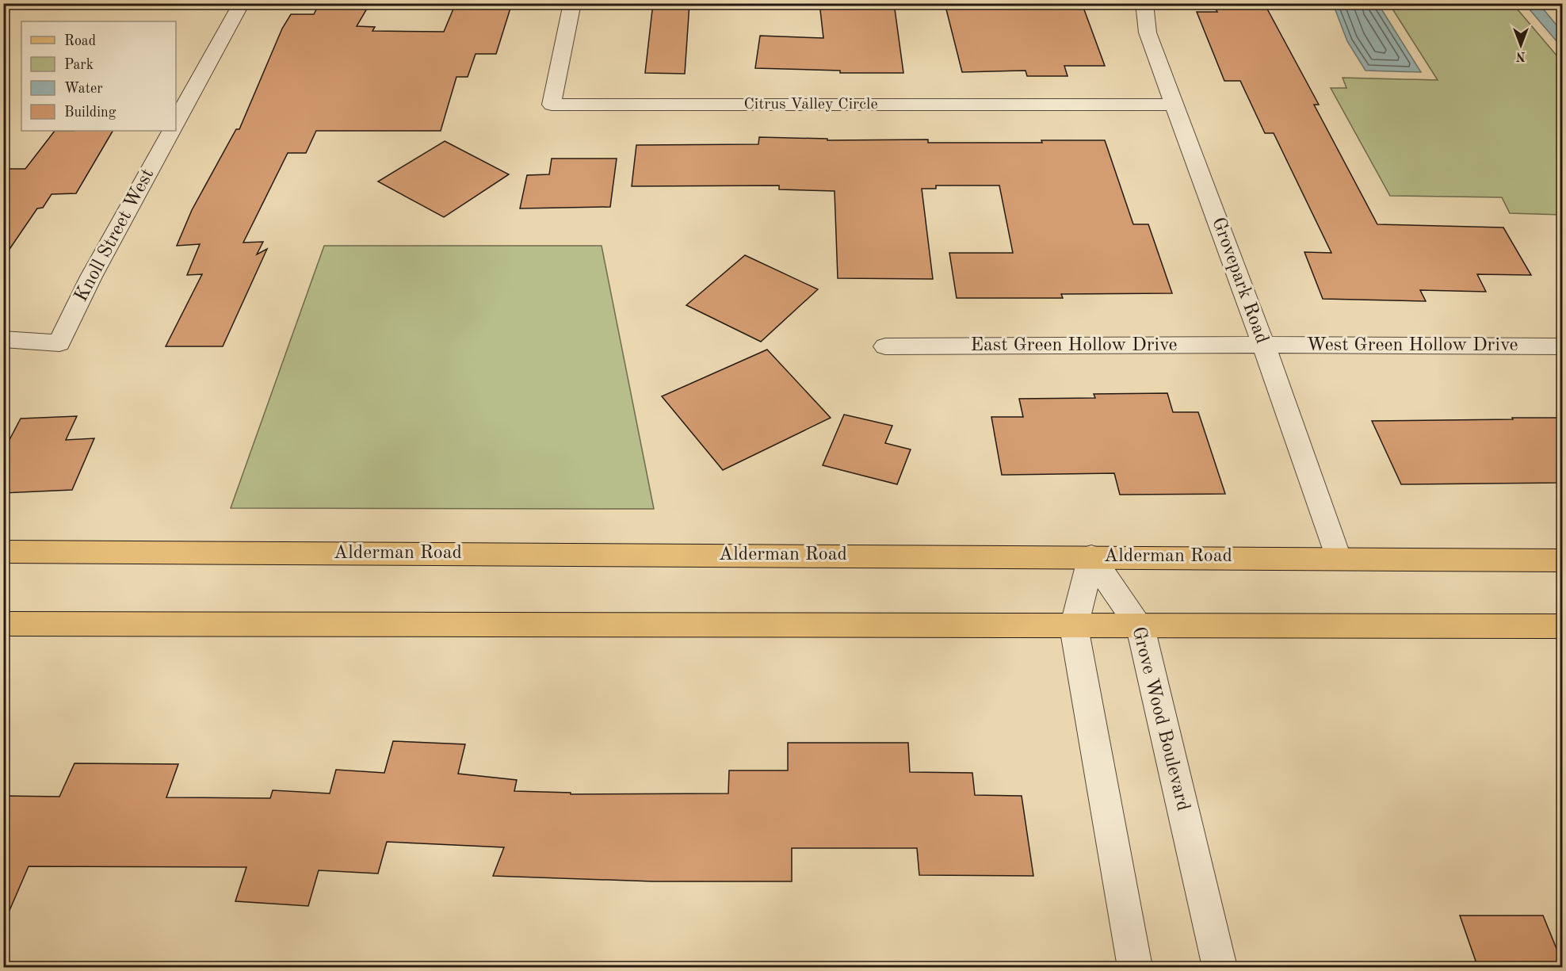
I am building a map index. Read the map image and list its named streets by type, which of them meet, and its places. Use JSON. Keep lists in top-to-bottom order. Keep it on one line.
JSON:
{"streets":{"main road":["Alderman Road"],"street":["Citrus Valley Circle","Knoll Street West","Grovepark Road","East Green Hollow Drive","West Green Hollow Drive","Grove Wood Boulevard"]},"crossings":[["Citrus Valley Circle","Grovepark Road"],["Grovepark Road","East Green Hollow Drive"],["Grovepark Road","West Green Hollow Drive"],["Grovepark Road","Alderman Road"],["East Green Hollow Drive","West Green Hollow Drive"],["Alderman Road","Grove Wood Boulevard"]],"legend":["Road","Park","Water","Building"],"north":"bottom"}
